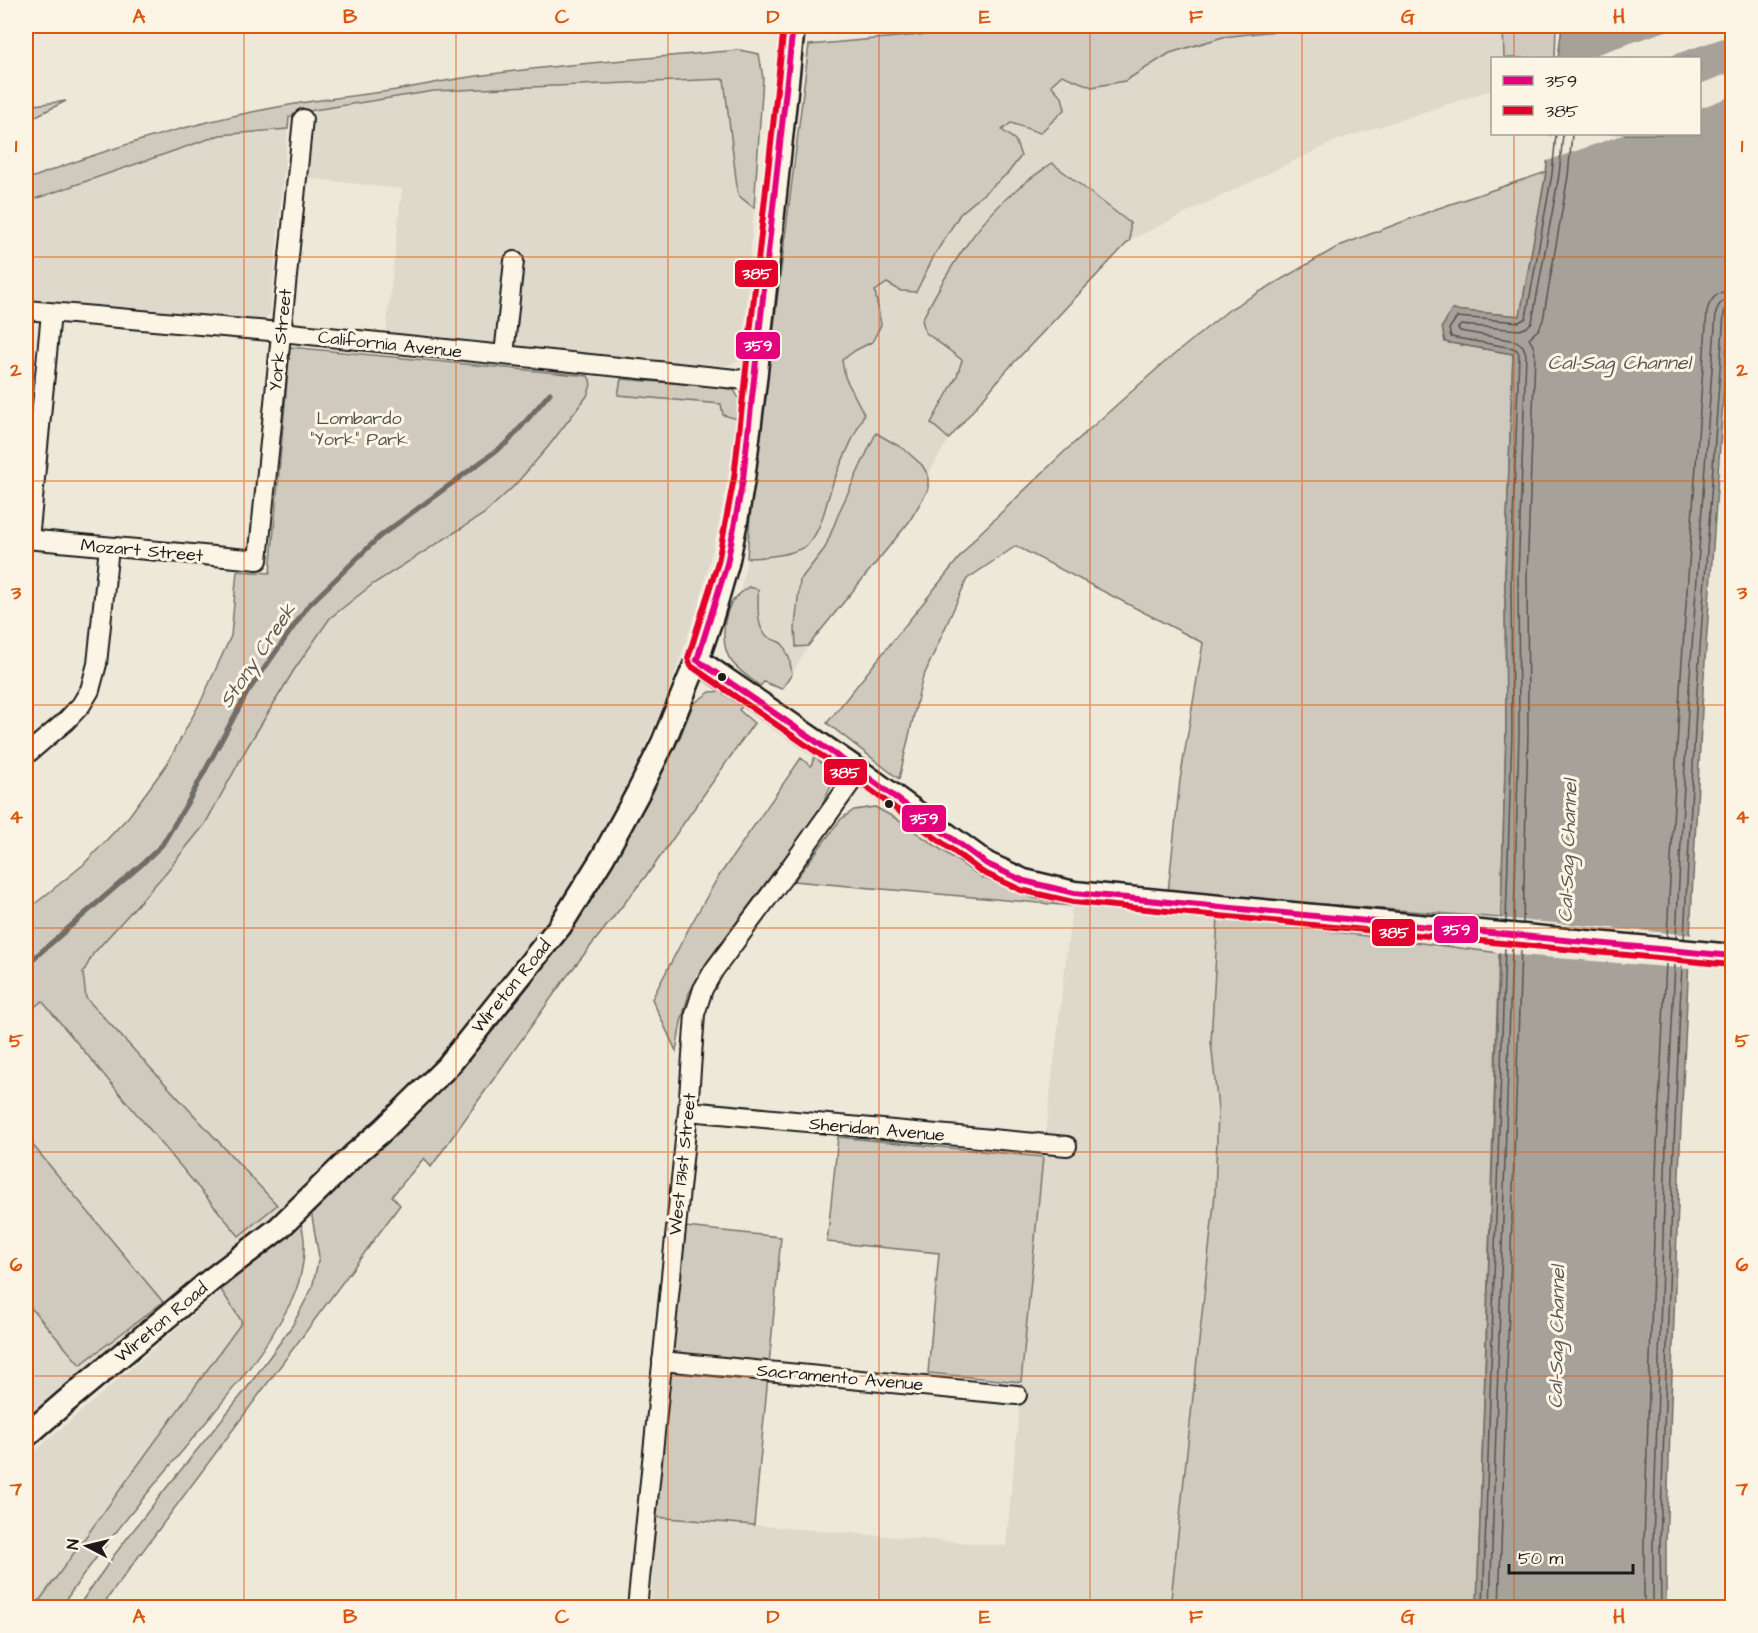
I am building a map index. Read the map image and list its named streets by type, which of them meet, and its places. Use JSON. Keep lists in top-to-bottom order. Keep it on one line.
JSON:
{"streets":{"street":["York Street","California Avenue","Mozart Street","Wireton Road","Sheridan Avenue","West 131st Street","Sacramento Avenue"]},"crossings":[["York Street","California Avenue"],["York Street","Mozart Street"],["California Avenue","Wireton Road"],["Sheridan Avenue","West 131st Street"],["West 131st Street","Sacramento Avenue"]],"water":["Cal-Sag Channel","Stony Creek"],"parks":["Lombardo \"York\" Park"],"lines":["transit line 359","transit line 385"],"legend":["359","385"],"scale_bar":"50 m","north":"left","grid":{"columns":["A","B","C","D","E","F","G","H"],"rows":["1","2","3","4","5","6","7"]}}
